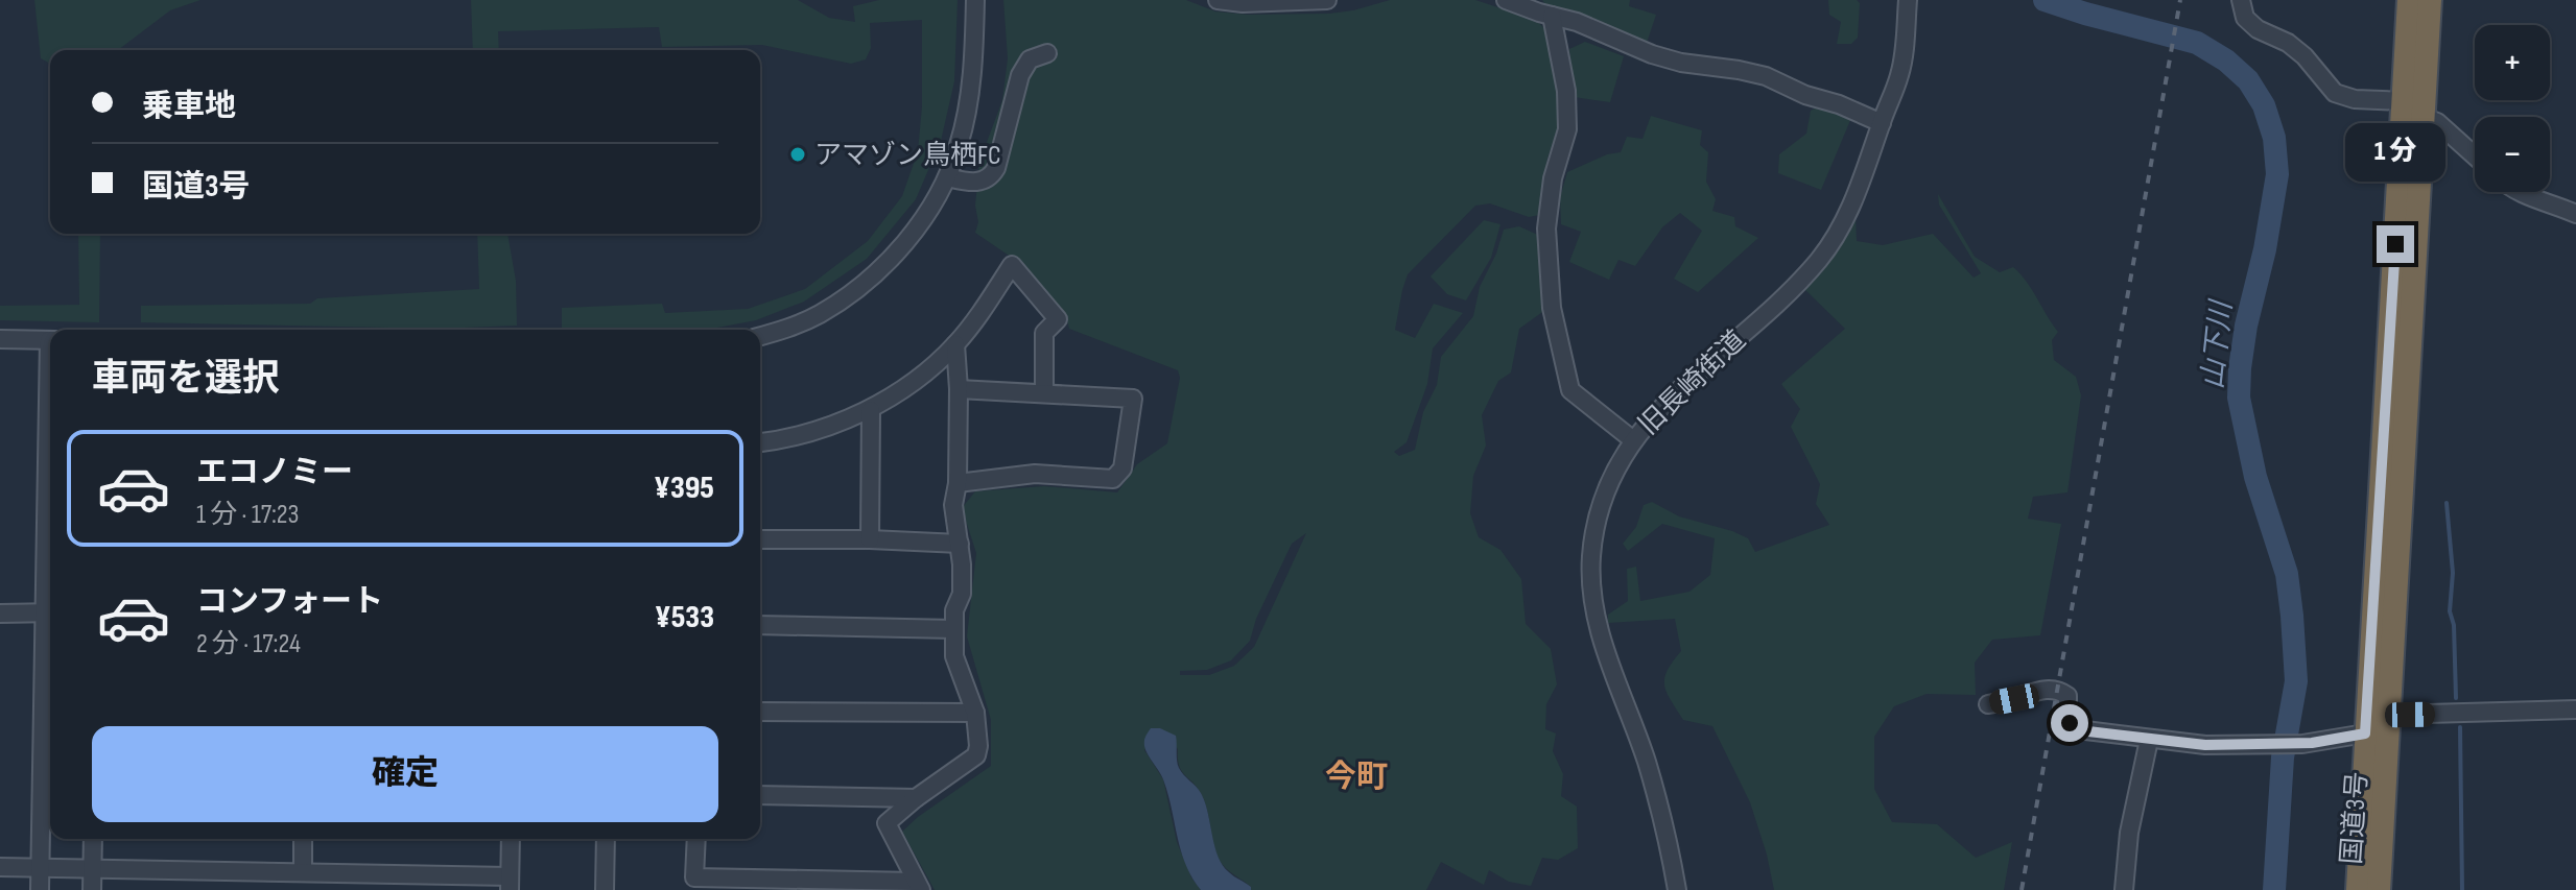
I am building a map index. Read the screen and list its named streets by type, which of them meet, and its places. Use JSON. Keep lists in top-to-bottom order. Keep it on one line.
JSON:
{"streets":{"highway":["国道3号"],"street":["旧長崎街道"]},"districts":["今町"],"water":["山下川"],"places":["アマゾン鳥栖FC"],"page":{"map_buttons":["+","−"],"banner":["乗車地","国道3号"],"bubble":"1 分","heading":"車両を選択","list":[{"name":"エコノミー","note":"1 分 · 17:23","value":"¥395"},{"name":"コンフォート","note":"2 分 · 17:24","value":"¥533"}],"buttons":"確定"}}
